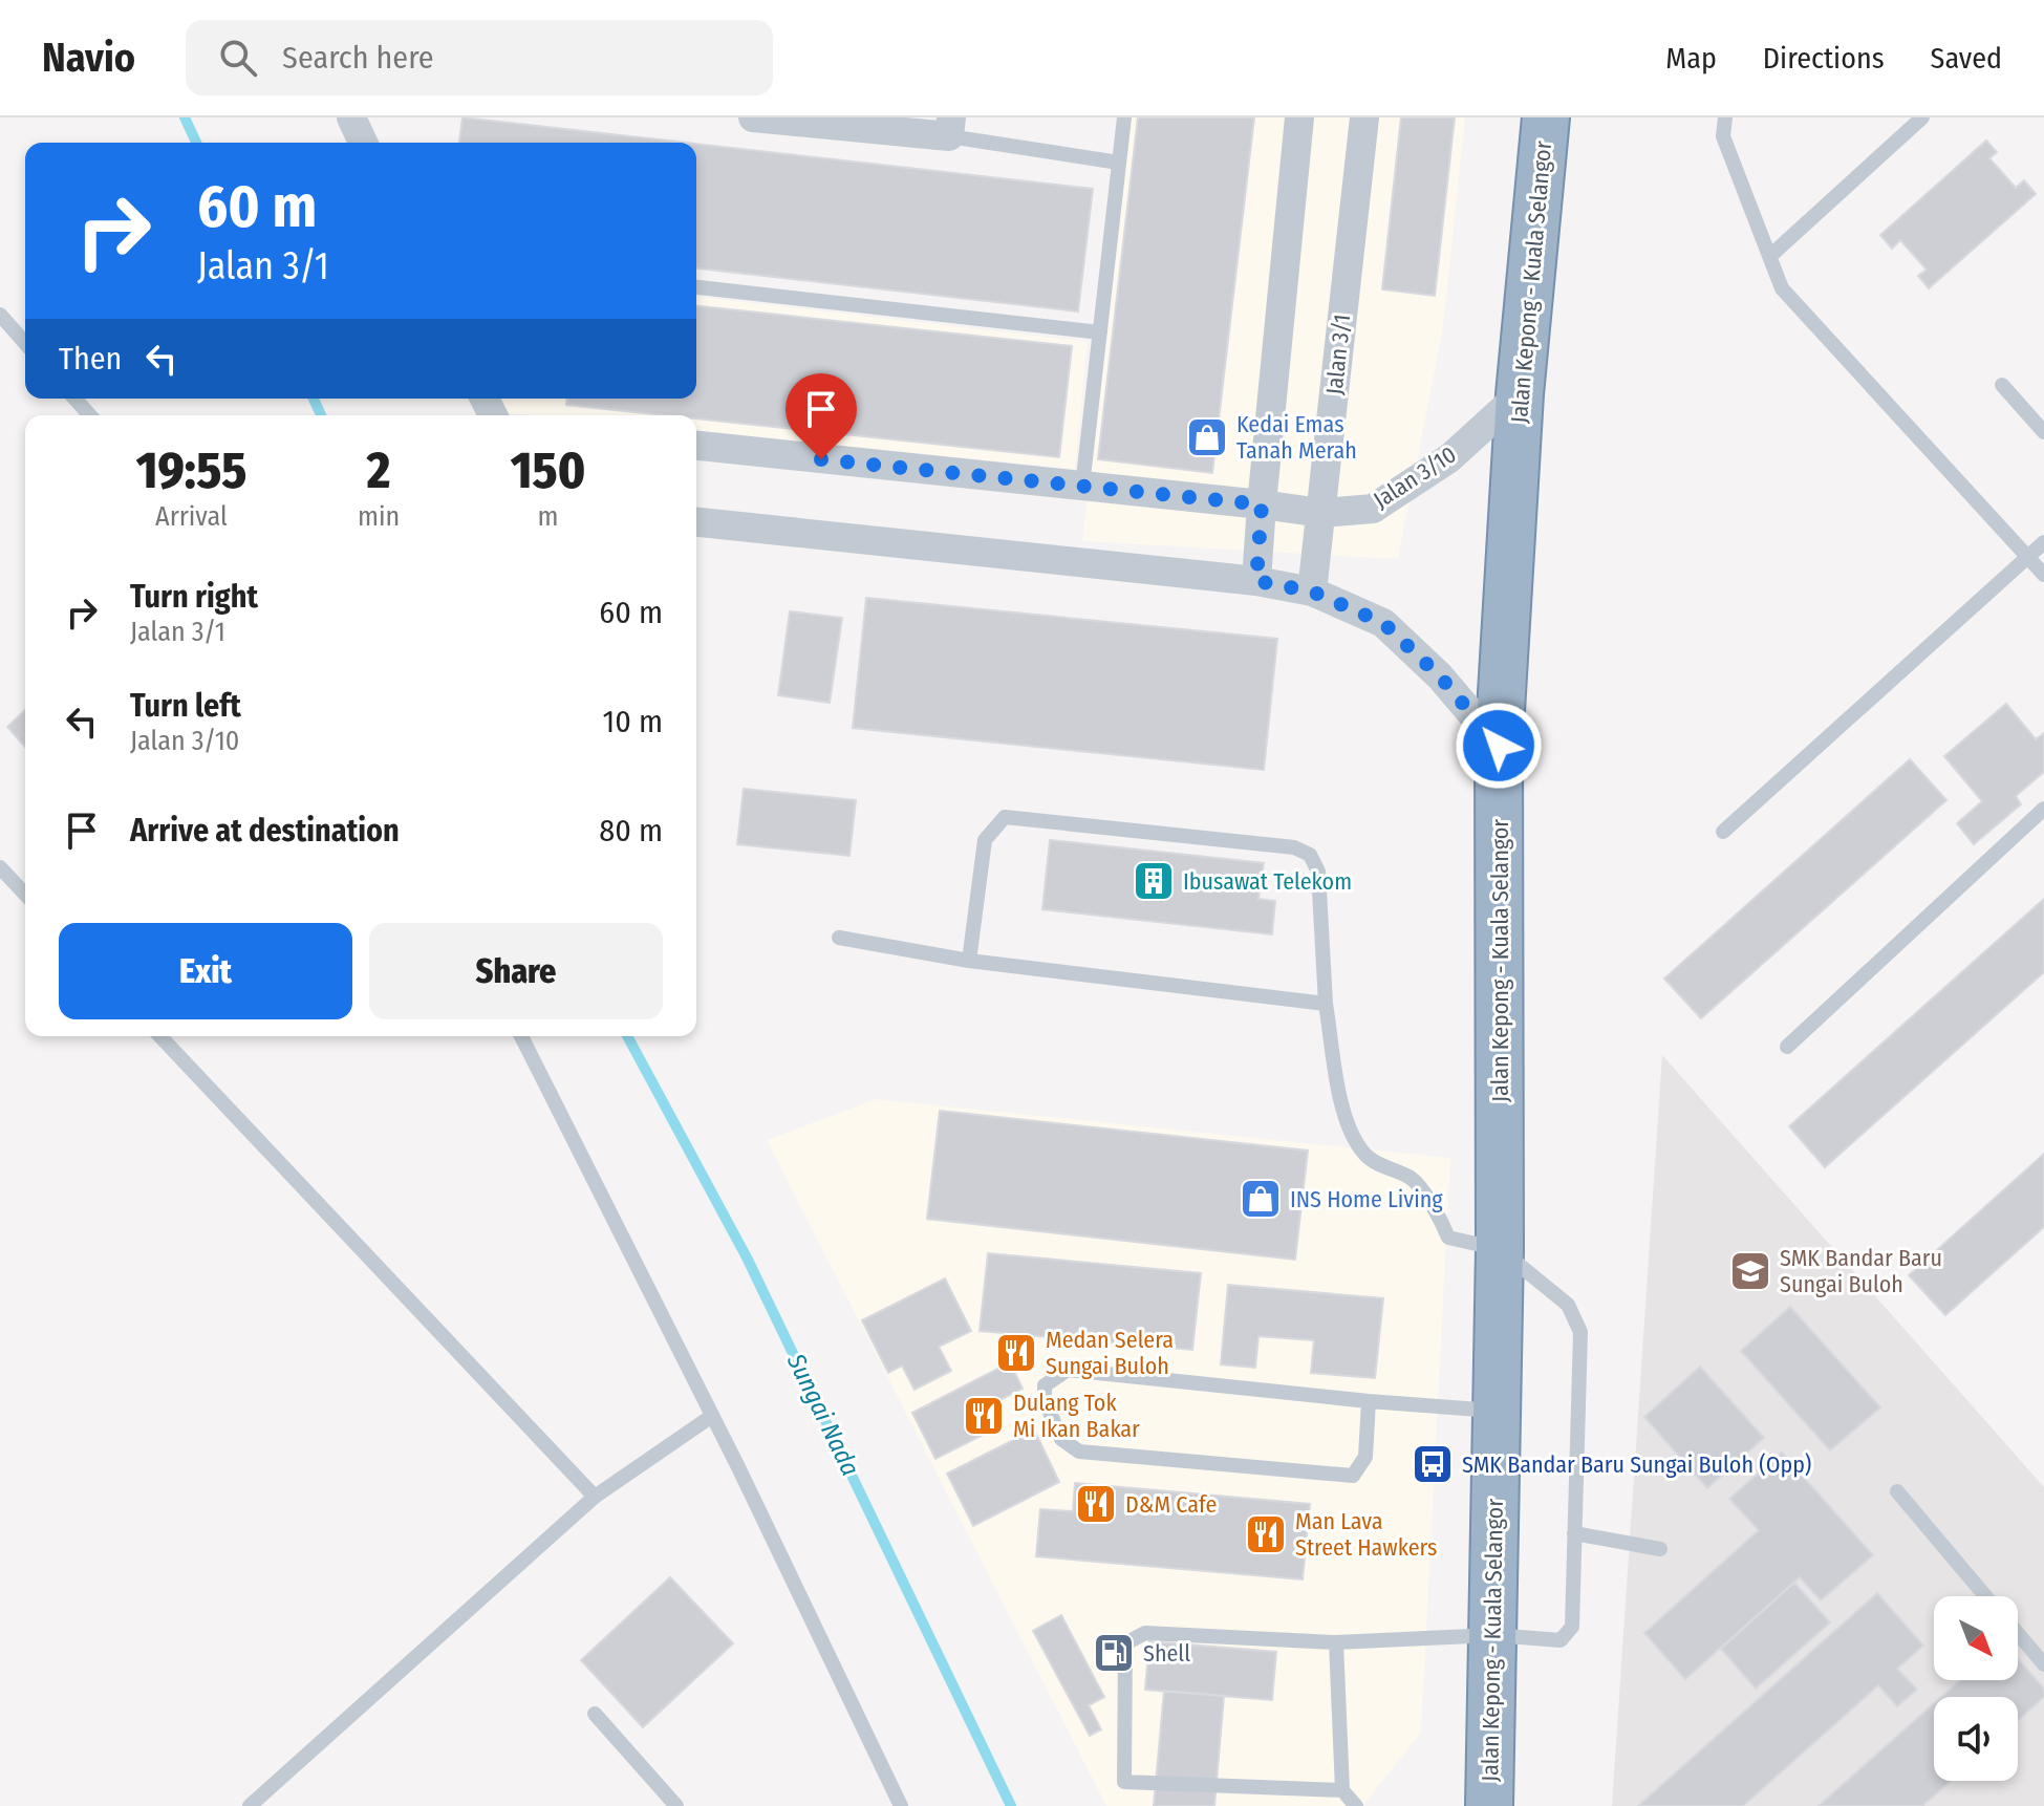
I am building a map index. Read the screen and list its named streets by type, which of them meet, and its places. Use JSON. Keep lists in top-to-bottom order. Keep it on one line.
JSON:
{"streets":{"highway":["Jalan Kepong - Kuala Selangor"],"street":["Jalan 3/1","Jalan 3/10"]},"crossings":[["Jalan Kepong - Kuala Selangor","Jalan 3/10"],["Jalan 3/1","Jalan 3/10"]],"water":["Sungai Nada"],"places":{"shop":["Kedai Emas Tanah Merah","INS Home Living"],"building":["Ibusawat Telekom"],"school or university":["SMK Bandar Baru Sungai Buloh"],"restaurant":["Medan Selera Sungai Buloh","Dulang Tok Mi Ikan Bakar","D&M Cafe","Man Lava Street Hawkers"],"bus stop":["SMK Bandar Baru Sungai Buloh (Opp)"],"fuel station":["Shell"]},"north":"bottom right","page":{"header":"Navio","search":"Search here","nav":["Map","Directions","Saved"],"turn":["60 m","Jalan 3/1"],"then":"Then","eta":["19:55","Arrival","2","min","150","m"],"list":[{"name":"Turn right","note":"Jalan 3/1","value":"60 m"},{"name":"Turn left","note":"Jalan 3/10","value":"10 m"},{"name":"Arrive at destination","value":"80 m"}],"buttons":["Exit","Share"]}}
